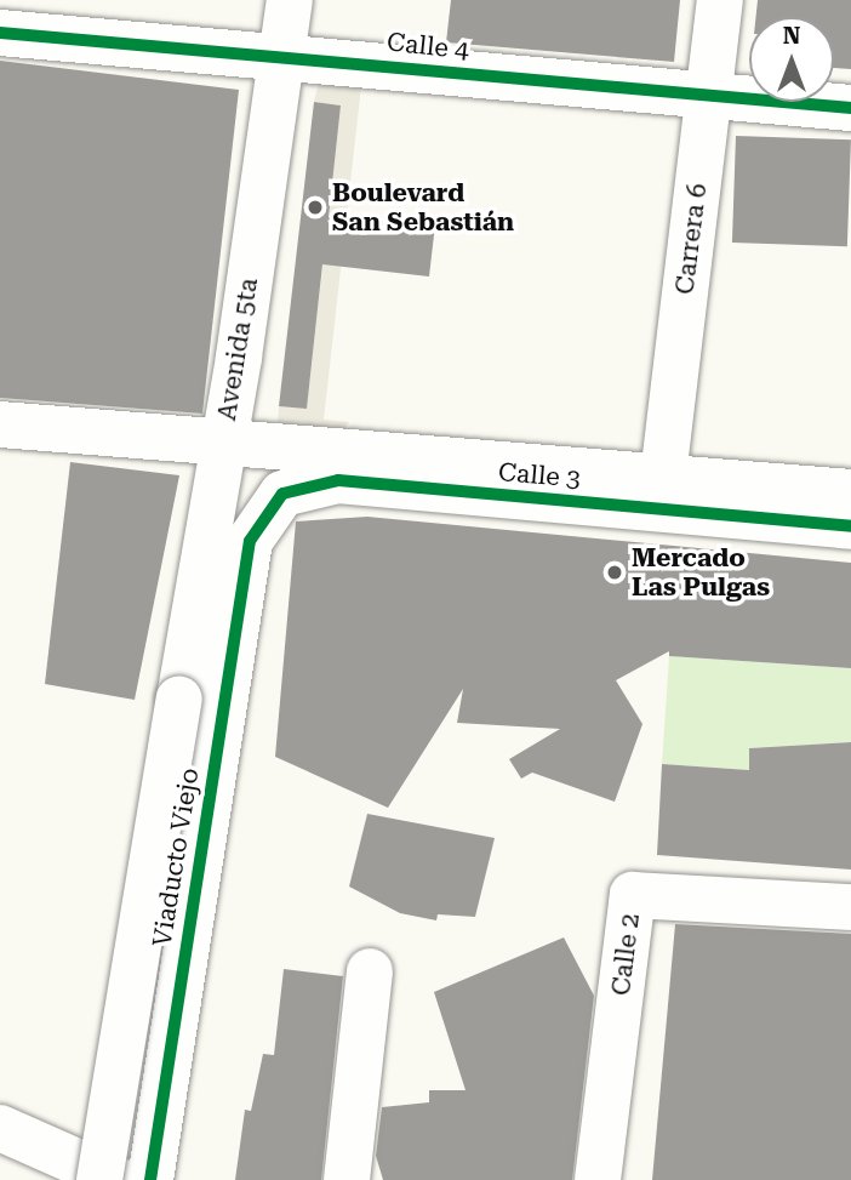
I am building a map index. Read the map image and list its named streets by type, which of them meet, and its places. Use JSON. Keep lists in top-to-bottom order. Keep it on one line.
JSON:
{"streets":{"street":["Calle 4","Carrera 6","Avenida 5ta","Calle 3","Viaducto Viejo","Calle 2"]},"crossings":[["Calle 4","Carrera 6"],["Calle 4","Avenida 5ta"],["Carrera 6","Calle 3"],["Avenida 5ta","Calle 3"],["Avenida 5ta","Viaducto Viejo"],["Calle 3","Viaducto Viejo"]],"places":["Boulevard San Sebastián","Mercado Las Pulgas"],"north":"top"}
